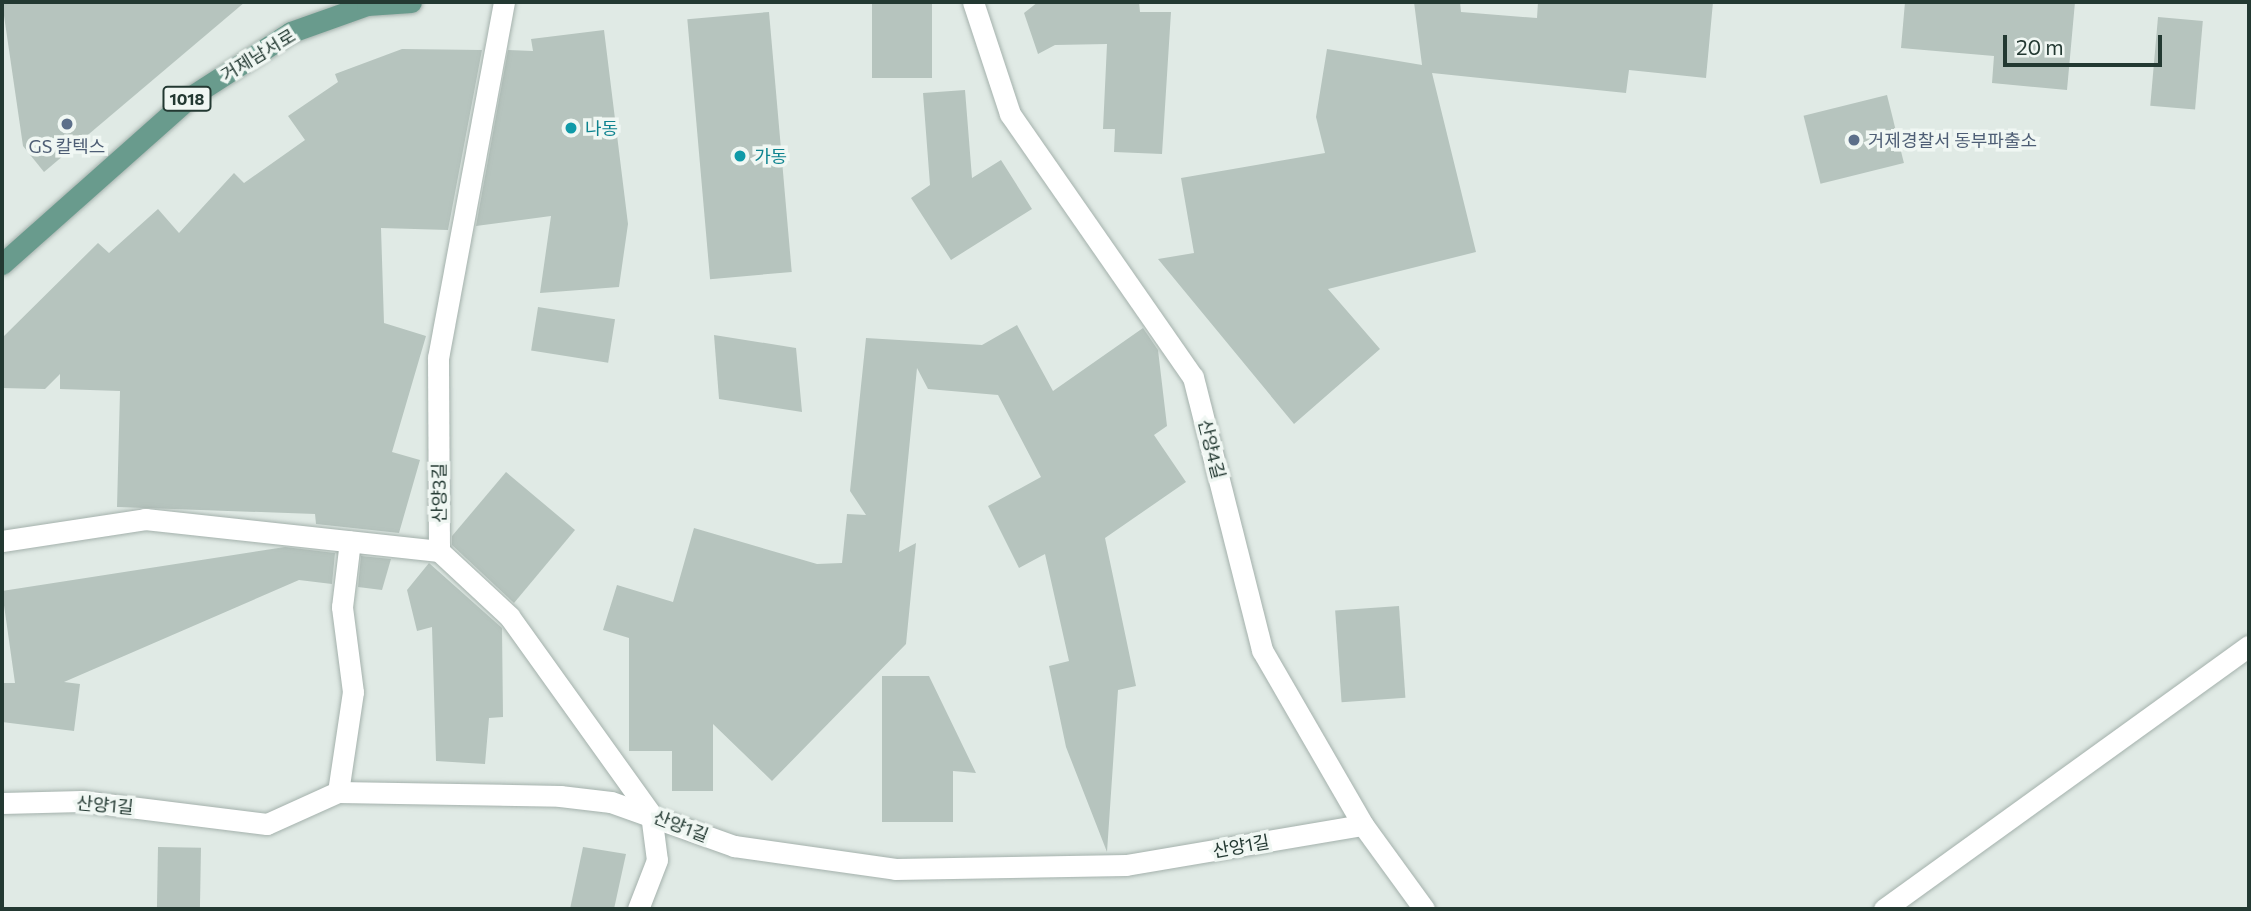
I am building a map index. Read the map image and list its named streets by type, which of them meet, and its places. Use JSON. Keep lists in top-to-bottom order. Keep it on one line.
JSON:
{"streets":{"main road":["거제남서로","1018"],"street":["산양4길","산양3길","산양1길"]},"crossings":[["산양4길","산양1길"]],"places":["GS 칼텍스","나동","거제경찰서 동부파출소","가동"],"scale_bar":"20 m"}
